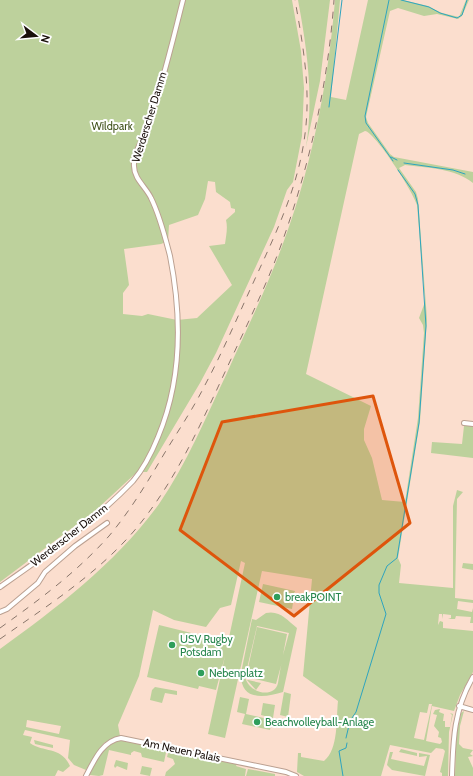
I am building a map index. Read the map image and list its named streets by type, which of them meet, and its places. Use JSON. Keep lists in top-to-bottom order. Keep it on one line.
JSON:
{"streets":{"street":["Werderscher Damm","Am Neuen Palais"]},"parks":["Wildpark"],"places":["breakPOINT","USV Rugby Potsdam","Nebenplatz","Beachvolleyball-Anlage"],"north":"right"}
